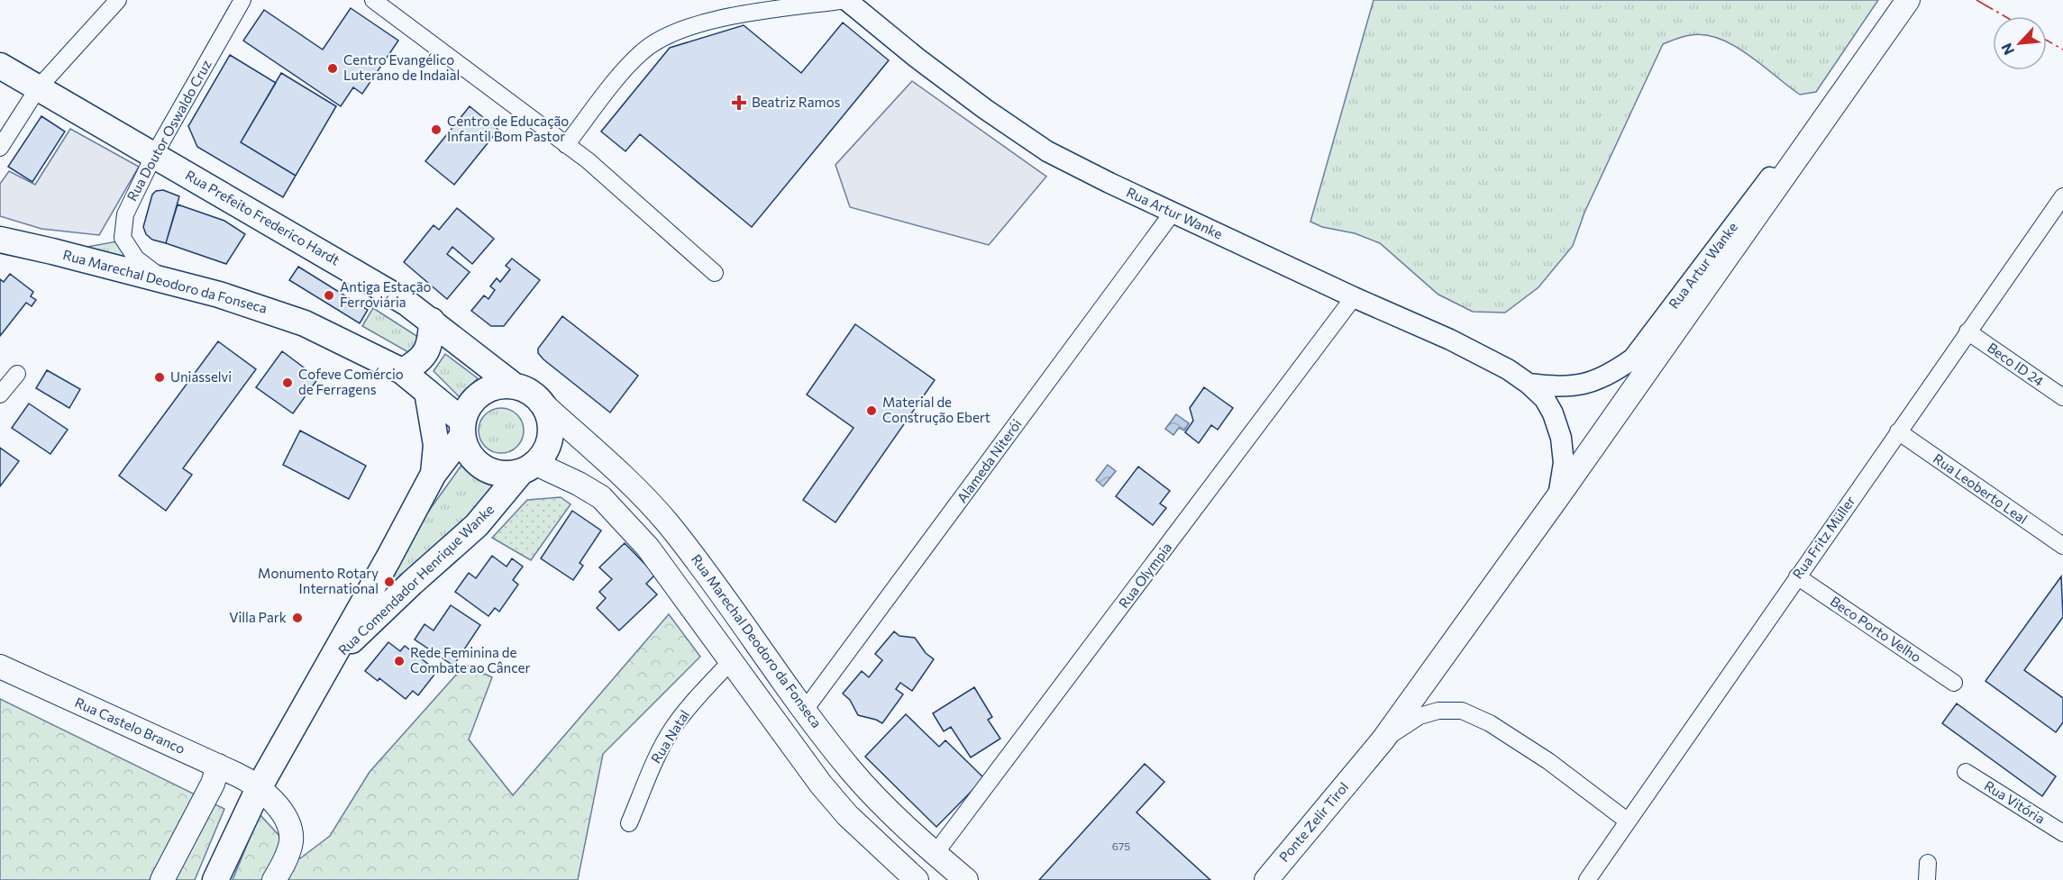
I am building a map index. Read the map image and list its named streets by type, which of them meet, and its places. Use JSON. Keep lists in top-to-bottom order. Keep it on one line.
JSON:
{"streets":{"main road":["Rua Prefeito Frederico Hardt","Rua Marechal Deodoro da Fonseca","Rua Comendador Henrique Wanke","Rua Castelo Branco","Ponte Zelir Tirol"],"street":["Rua Doutor Oswaldo Cruz","Rua Artur Wanke","Beco ID 24","Alameda Niterói","Rua Leoberto Leal","Rua Fritz Müller","Rua Olympia","Beco Porto Velho","Rua Natal","Rua Vitória"]},"crossings":[["Rua Doutor Oswaldo Cruz","Rua Prefeito Frederico Hardt"],["Rua Doutor Oswaldo Cruz","Rua Marechal Deodoro da Fonseca"],["Rua Artur Wanke","Alameda Niterói"],["Rua Artur Wanke","Rua Olympia"],["Rua Artur Wanke","Ponte Zelir Tirol"],["Rua Prefeito Frederico Hardt","Rua Marechal Deodoro da Fonseca"],["Rua Prefeito Frederico Hardt","Rua Comendador Henrique Wanke"],["Rua Marechal Deodoro da Fonseca","Alameda Niterói"],["Rua Marechal Deodoro da Fonseca","Rua Olympia"],["Rua Marechal Deodoro da Fonseca","Rua Comendador Henrique Wanke"],["Beco ID 24","Rua Fritz Müller"],["Rua Leoberto Leal","Rua Fritz Müller"],["Rua Fritz Müller","Beco Porto Velho"],["Rua Comendador Henrique Wanke","Rua Castelo Branco"]],"places":{"other":["Centro Evangélico Luterano de Indaial","Centro de Educação Infantil Bom Pastor","Antiga Estação Ferroviária","Uniasselvi","Cofeve Comércio de Ferragens","Material de Construção Ebert","Monumento Rotary International","Villa Park","Rede Feminina de Combate ao Câncer"],"health":["Beatriz Ramos"]},"house_numbers":["675"],"north":"bottom left"}
